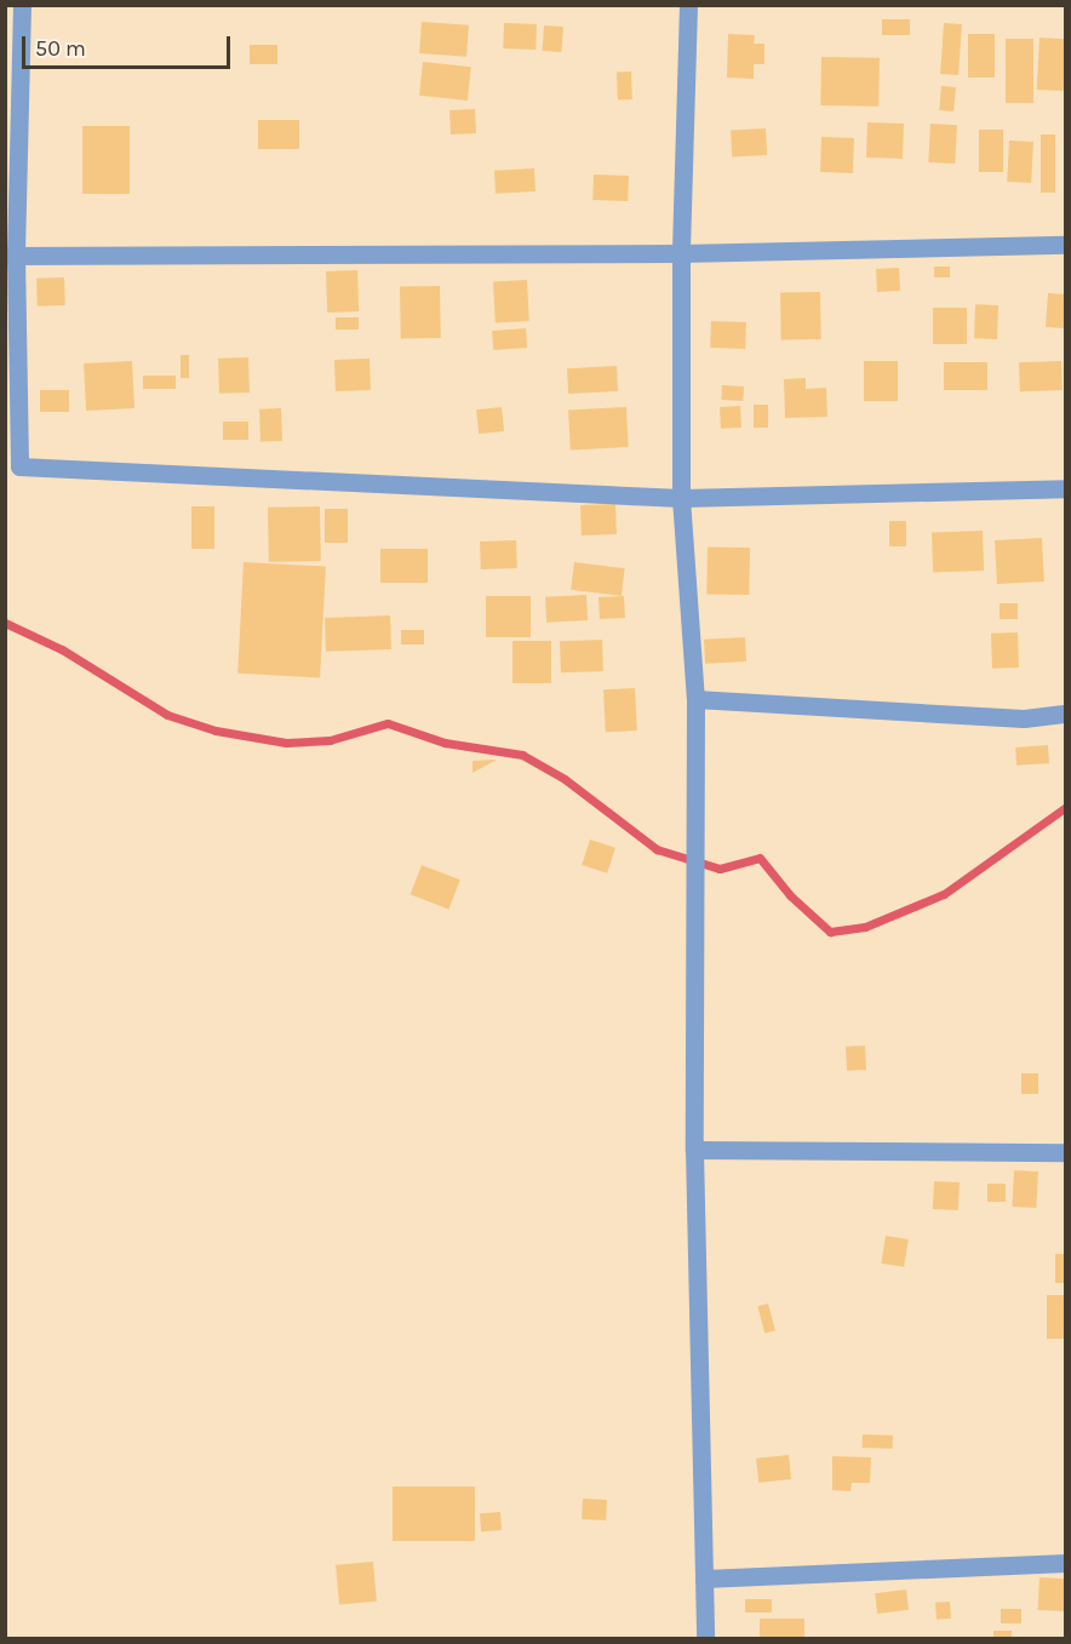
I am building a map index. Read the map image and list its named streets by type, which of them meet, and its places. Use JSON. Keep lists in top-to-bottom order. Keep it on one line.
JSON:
{"scale_bar":"50 m"}
